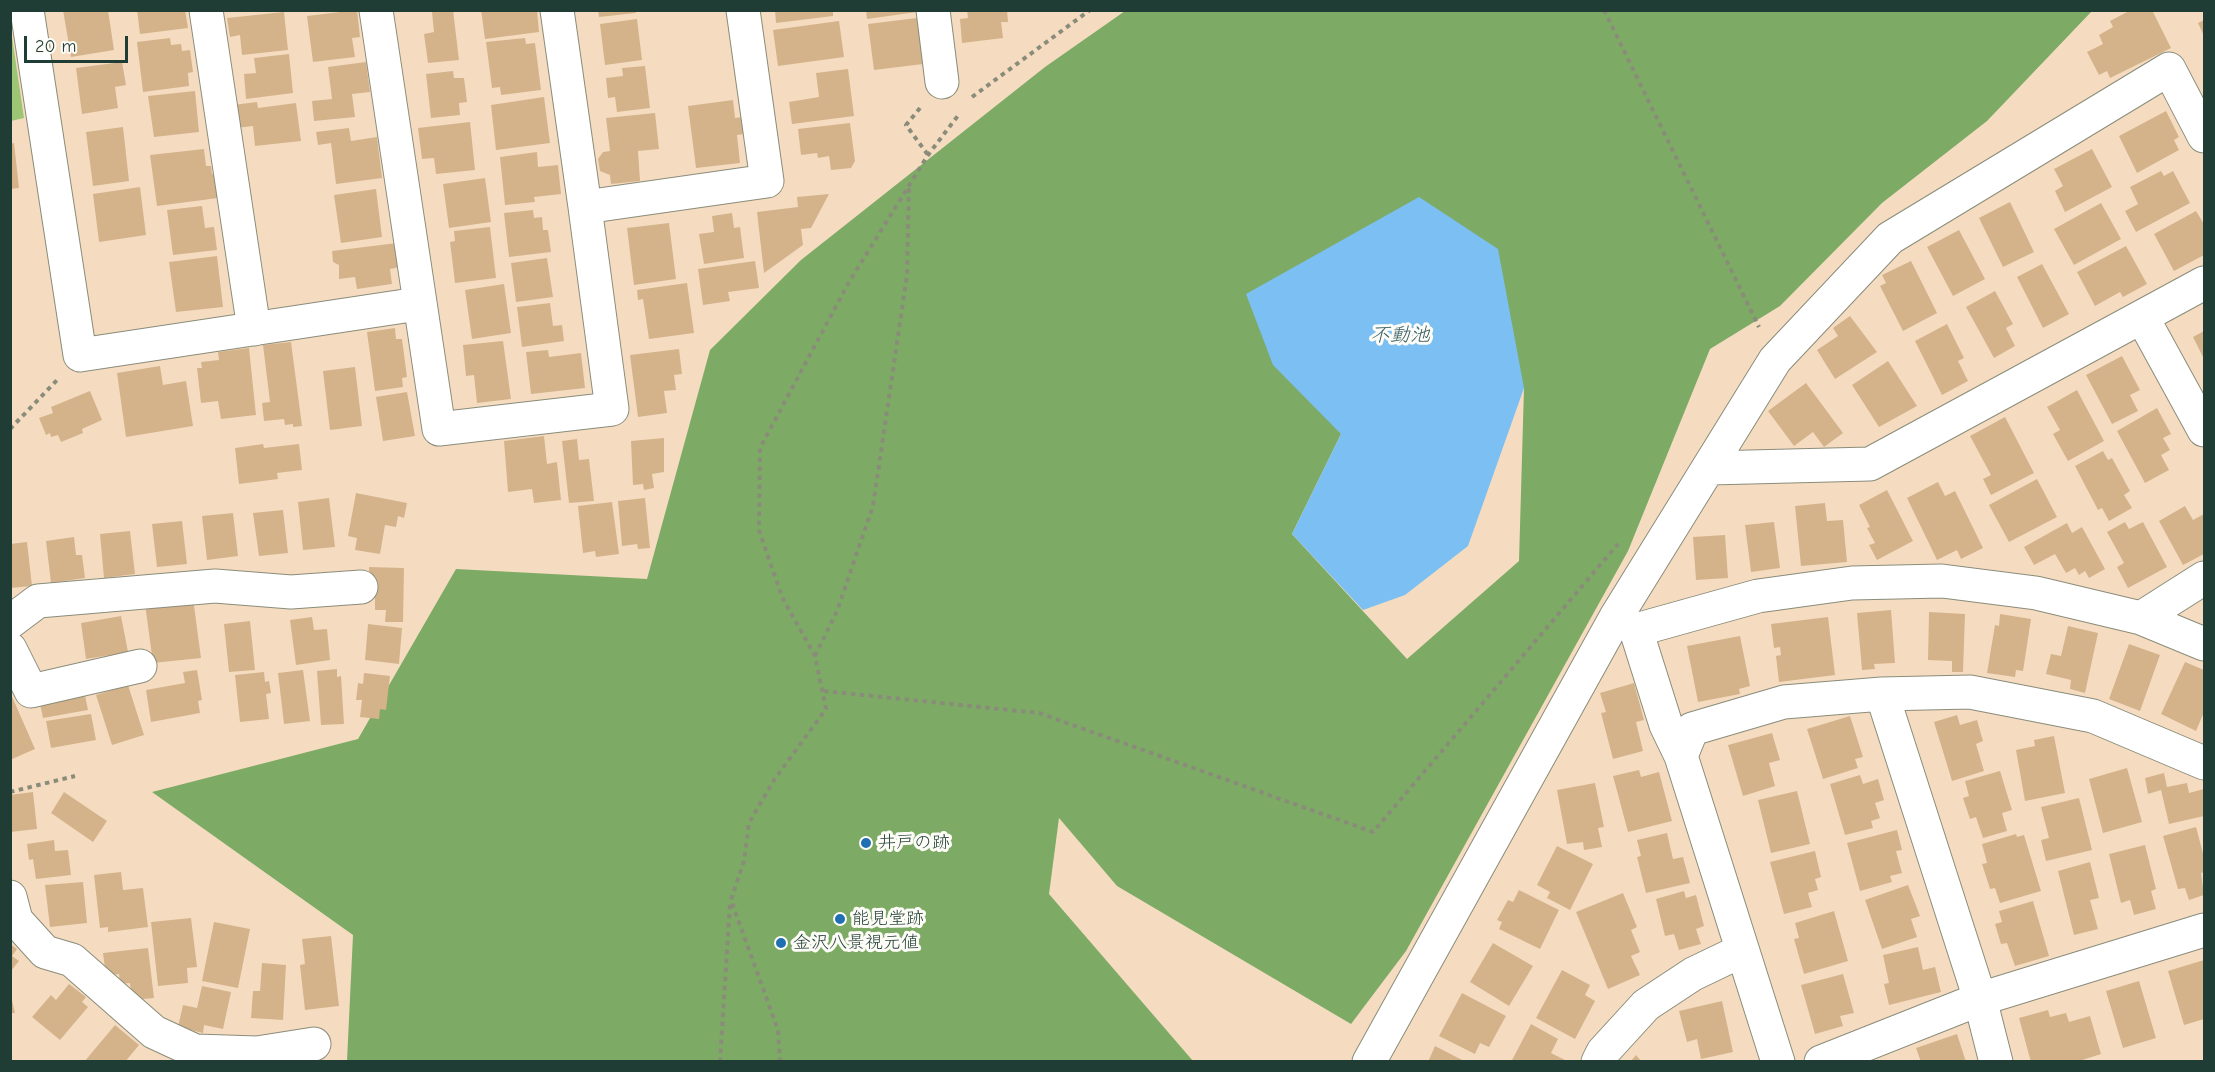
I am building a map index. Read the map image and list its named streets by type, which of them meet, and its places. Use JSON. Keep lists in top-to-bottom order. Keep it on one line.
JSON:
{"water":["不動池"],"places":["井戸の跡","能見堂跡","金沢八景視元値"],"scale_bar":"20 m"}
